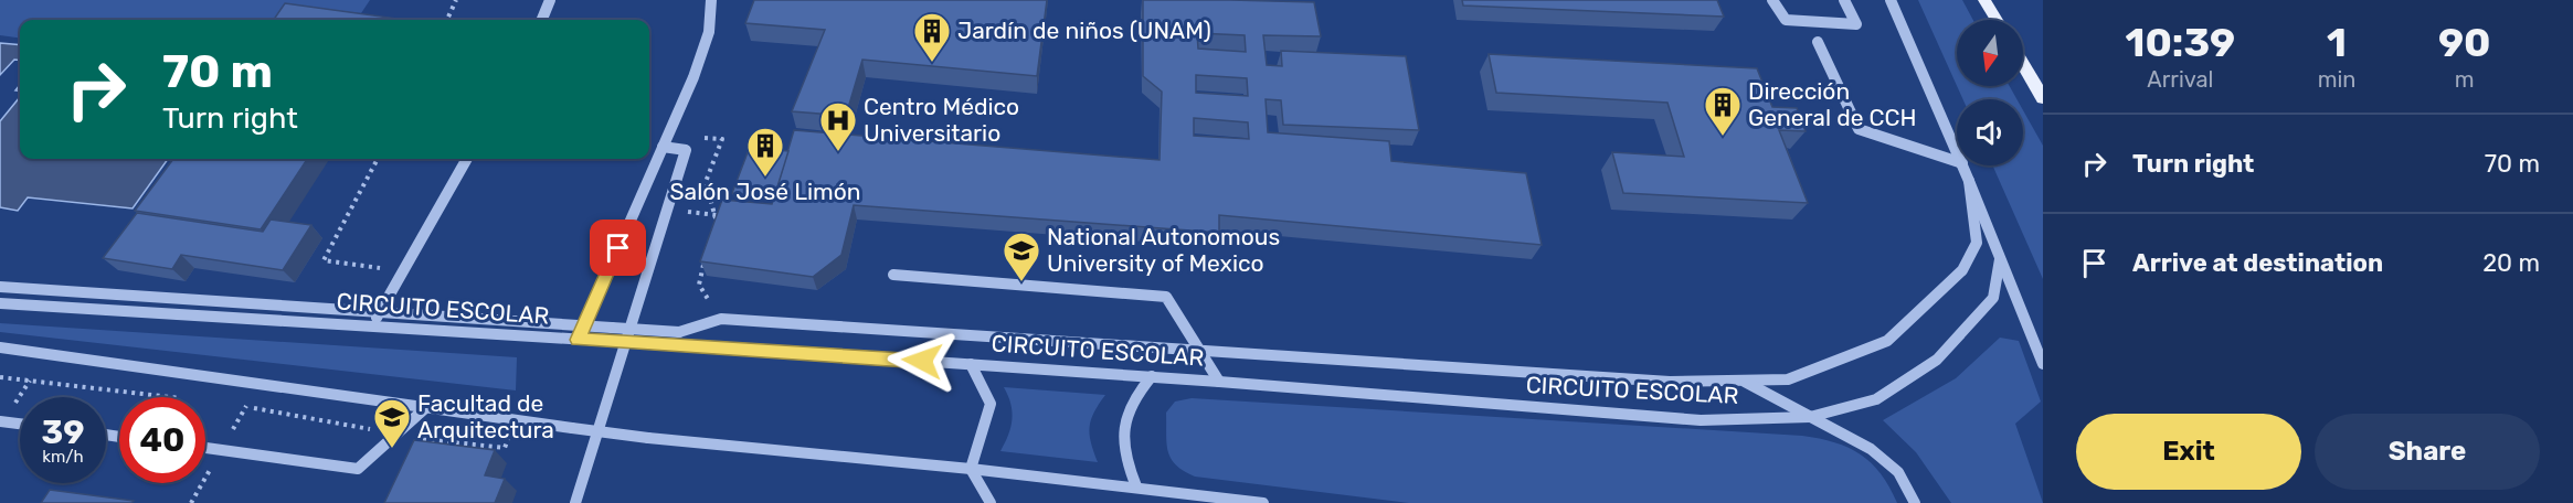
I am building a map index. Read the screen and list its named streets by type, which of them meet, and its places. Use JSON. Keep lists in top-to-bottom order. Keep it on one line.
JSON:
{"streets":{"street":["CIRCUITO ESCOLAR"]},"places":{"building":["Jardín de niños (UNAM)","Dirección General de CCH","Salón José Limón"],"hospital":["Centro Médico Universitario"],"school or university":["National Autonomous University of Mexico","Facultad de Arquitectura"]},"north":"bottom","page":{"eta":["10:39","Arrival","1","min","90","m"],"turn":["70 m","Turn right"],"list":[{"name":"Turn right","value":"70 m"},{"name":"Arrive at destination","value":"20 m"}],"speed":"39 km/h","limit":"40","buttons":["Exit","Share"]}}
